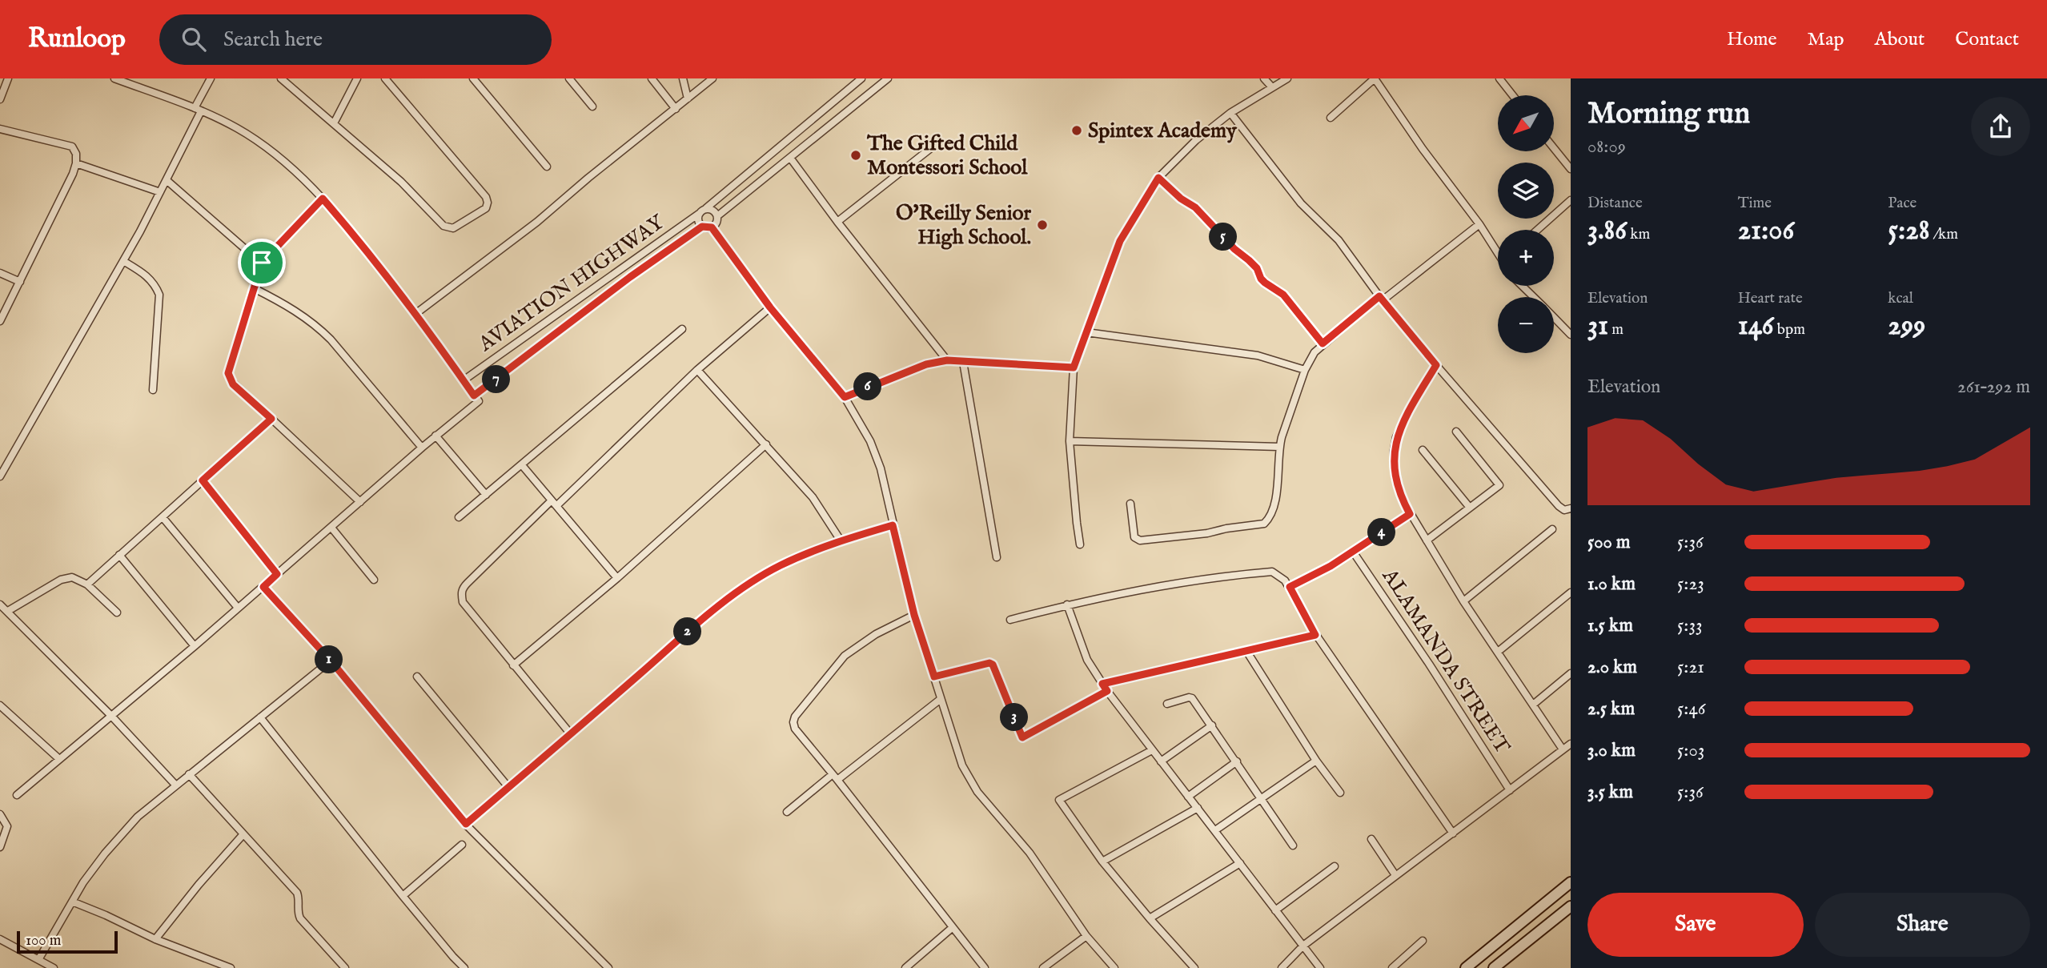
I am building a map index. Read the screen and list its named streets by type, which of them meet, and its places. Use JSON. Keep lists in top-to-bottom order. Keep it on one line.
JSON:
{"streets":{"street":["AVIATION HIGHWAY","ALAMANDA STREET"]},"places":["Spintex Academy","The Gifted Child Montessori School","O'Reilly Senior High School."],"scale_bar":"100 m","north":"bottom left","page":{"header":"Runloop","search":"Search here","nav":["Home","Map","About","Contact"],"heading":["Morning run","08:09"],"map_buttons":["+","−"],"stats":[["Distance","3.86 km"],["Time","21:06"],["Pace","5:28 /km"],["Elevation","31 m"],["Heart rate","146 bpm"],["kcal","299"]],"pins":["5","7","6","4","2","1","3"],"chart":["Elevation","261–292 m"],"list":[{"name":"500 m","note":"5:36"},{"name":"1.0 km","note":"5:23"},{"name":"1.5 km","note":"5:33"},{"name":"2.0 km","note":"5:21"},{"name":"2.5 km","note":"5:46"},{"name":"3.0 km","note":"5:03"},{"name":"3.5 km","note":"5:36"}],"buttons":["Save","Share"],"scale":"100 m"}}
